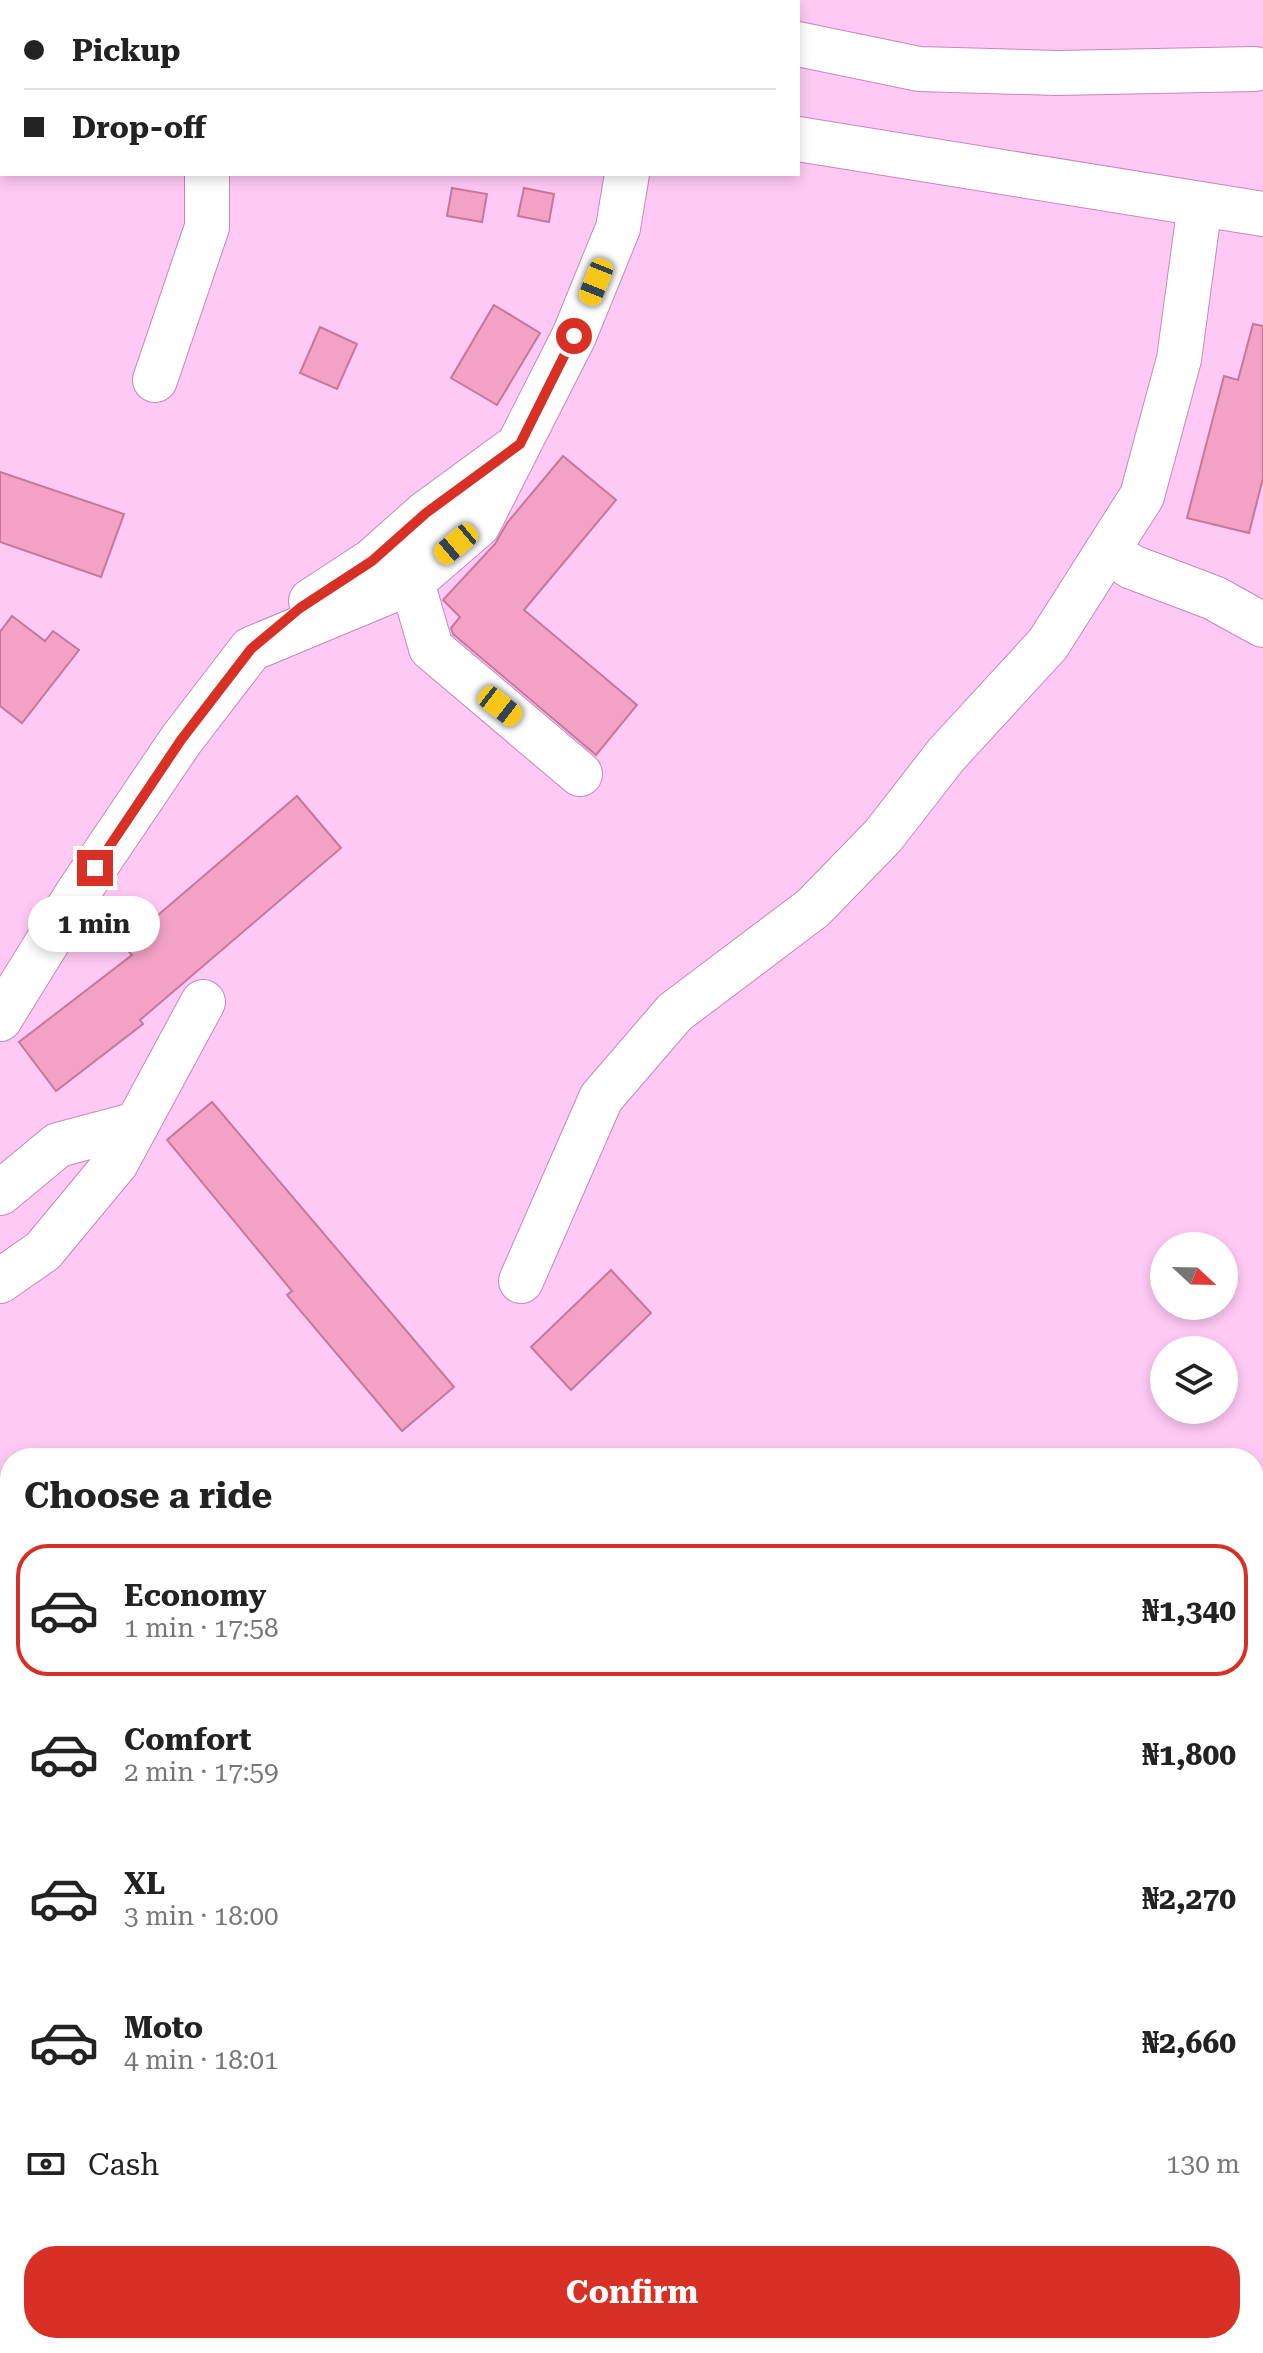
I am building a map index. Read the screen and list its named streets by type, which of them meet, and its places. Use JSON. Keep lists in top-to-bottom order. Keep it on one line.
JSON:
{"north":"right","page":{"banner":["Pickup","Drop-off"],"bubble":"1 min","heading":"Choose a ride","list":[{"name":"Economy","note":"1 min · 17:58","value":"₦1,340"},{"name":"Comfort","note":"2 min · 17:59","value":"₦1,800"},{"name":"XL","note":"3 min · 18:00","value":"₦2,270"},{"name":"Moto","note":"4 min · 18:01","value":"₦2,660"}],"pay":["Cash","130 m"],"buttons":"Confirm"}}
